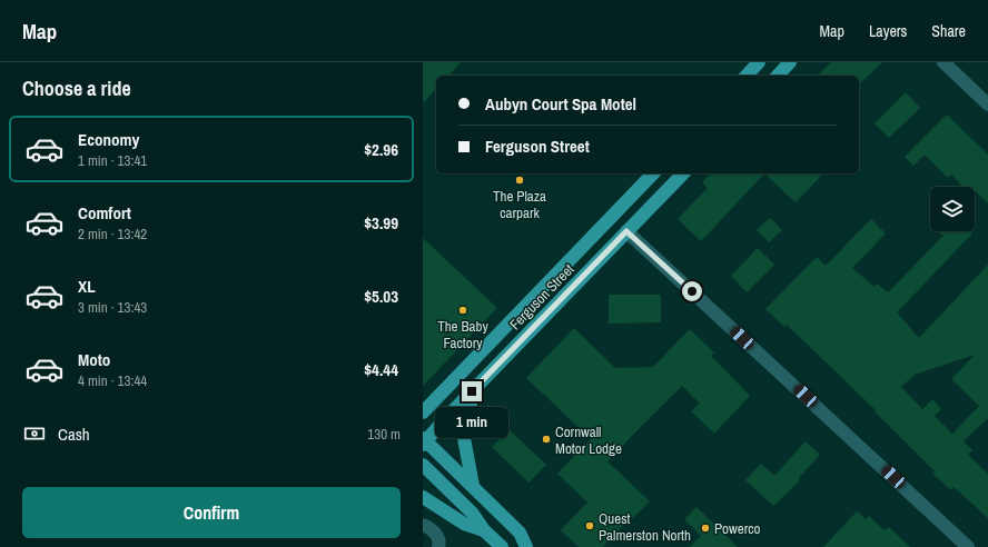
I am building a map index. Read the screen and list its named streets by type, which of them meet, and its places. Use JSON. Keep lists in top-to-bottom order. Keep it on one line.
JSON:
{"streets":{"main road":["Ferguson Street"]},"places":["The Plaza carpark","The Baby Factory","Cornwall Motor Lodge","Quest Palmerston North","Powerco"],"page":{"header":"Map","nav":["Map","Layers","Share"],"heading":"Choose a ride","banner":["Aubyn Court Spa Motel","Ferguson Street"],"list":[{"name":"Economy","note":"1 min · 13:41","value":"$2.96"},{"name":"Comfort","note":"2 min · 13:42","value":"$3.99"},{"name":"XL","note":"3 min · 13:43","value":"$5.03"},{"name":"Moto","note":"4 min · 13:44","value":"$4.44"}],"bubble":"1 min","pay":["Cash","130 m"],"buttons":"Confirm"}}
